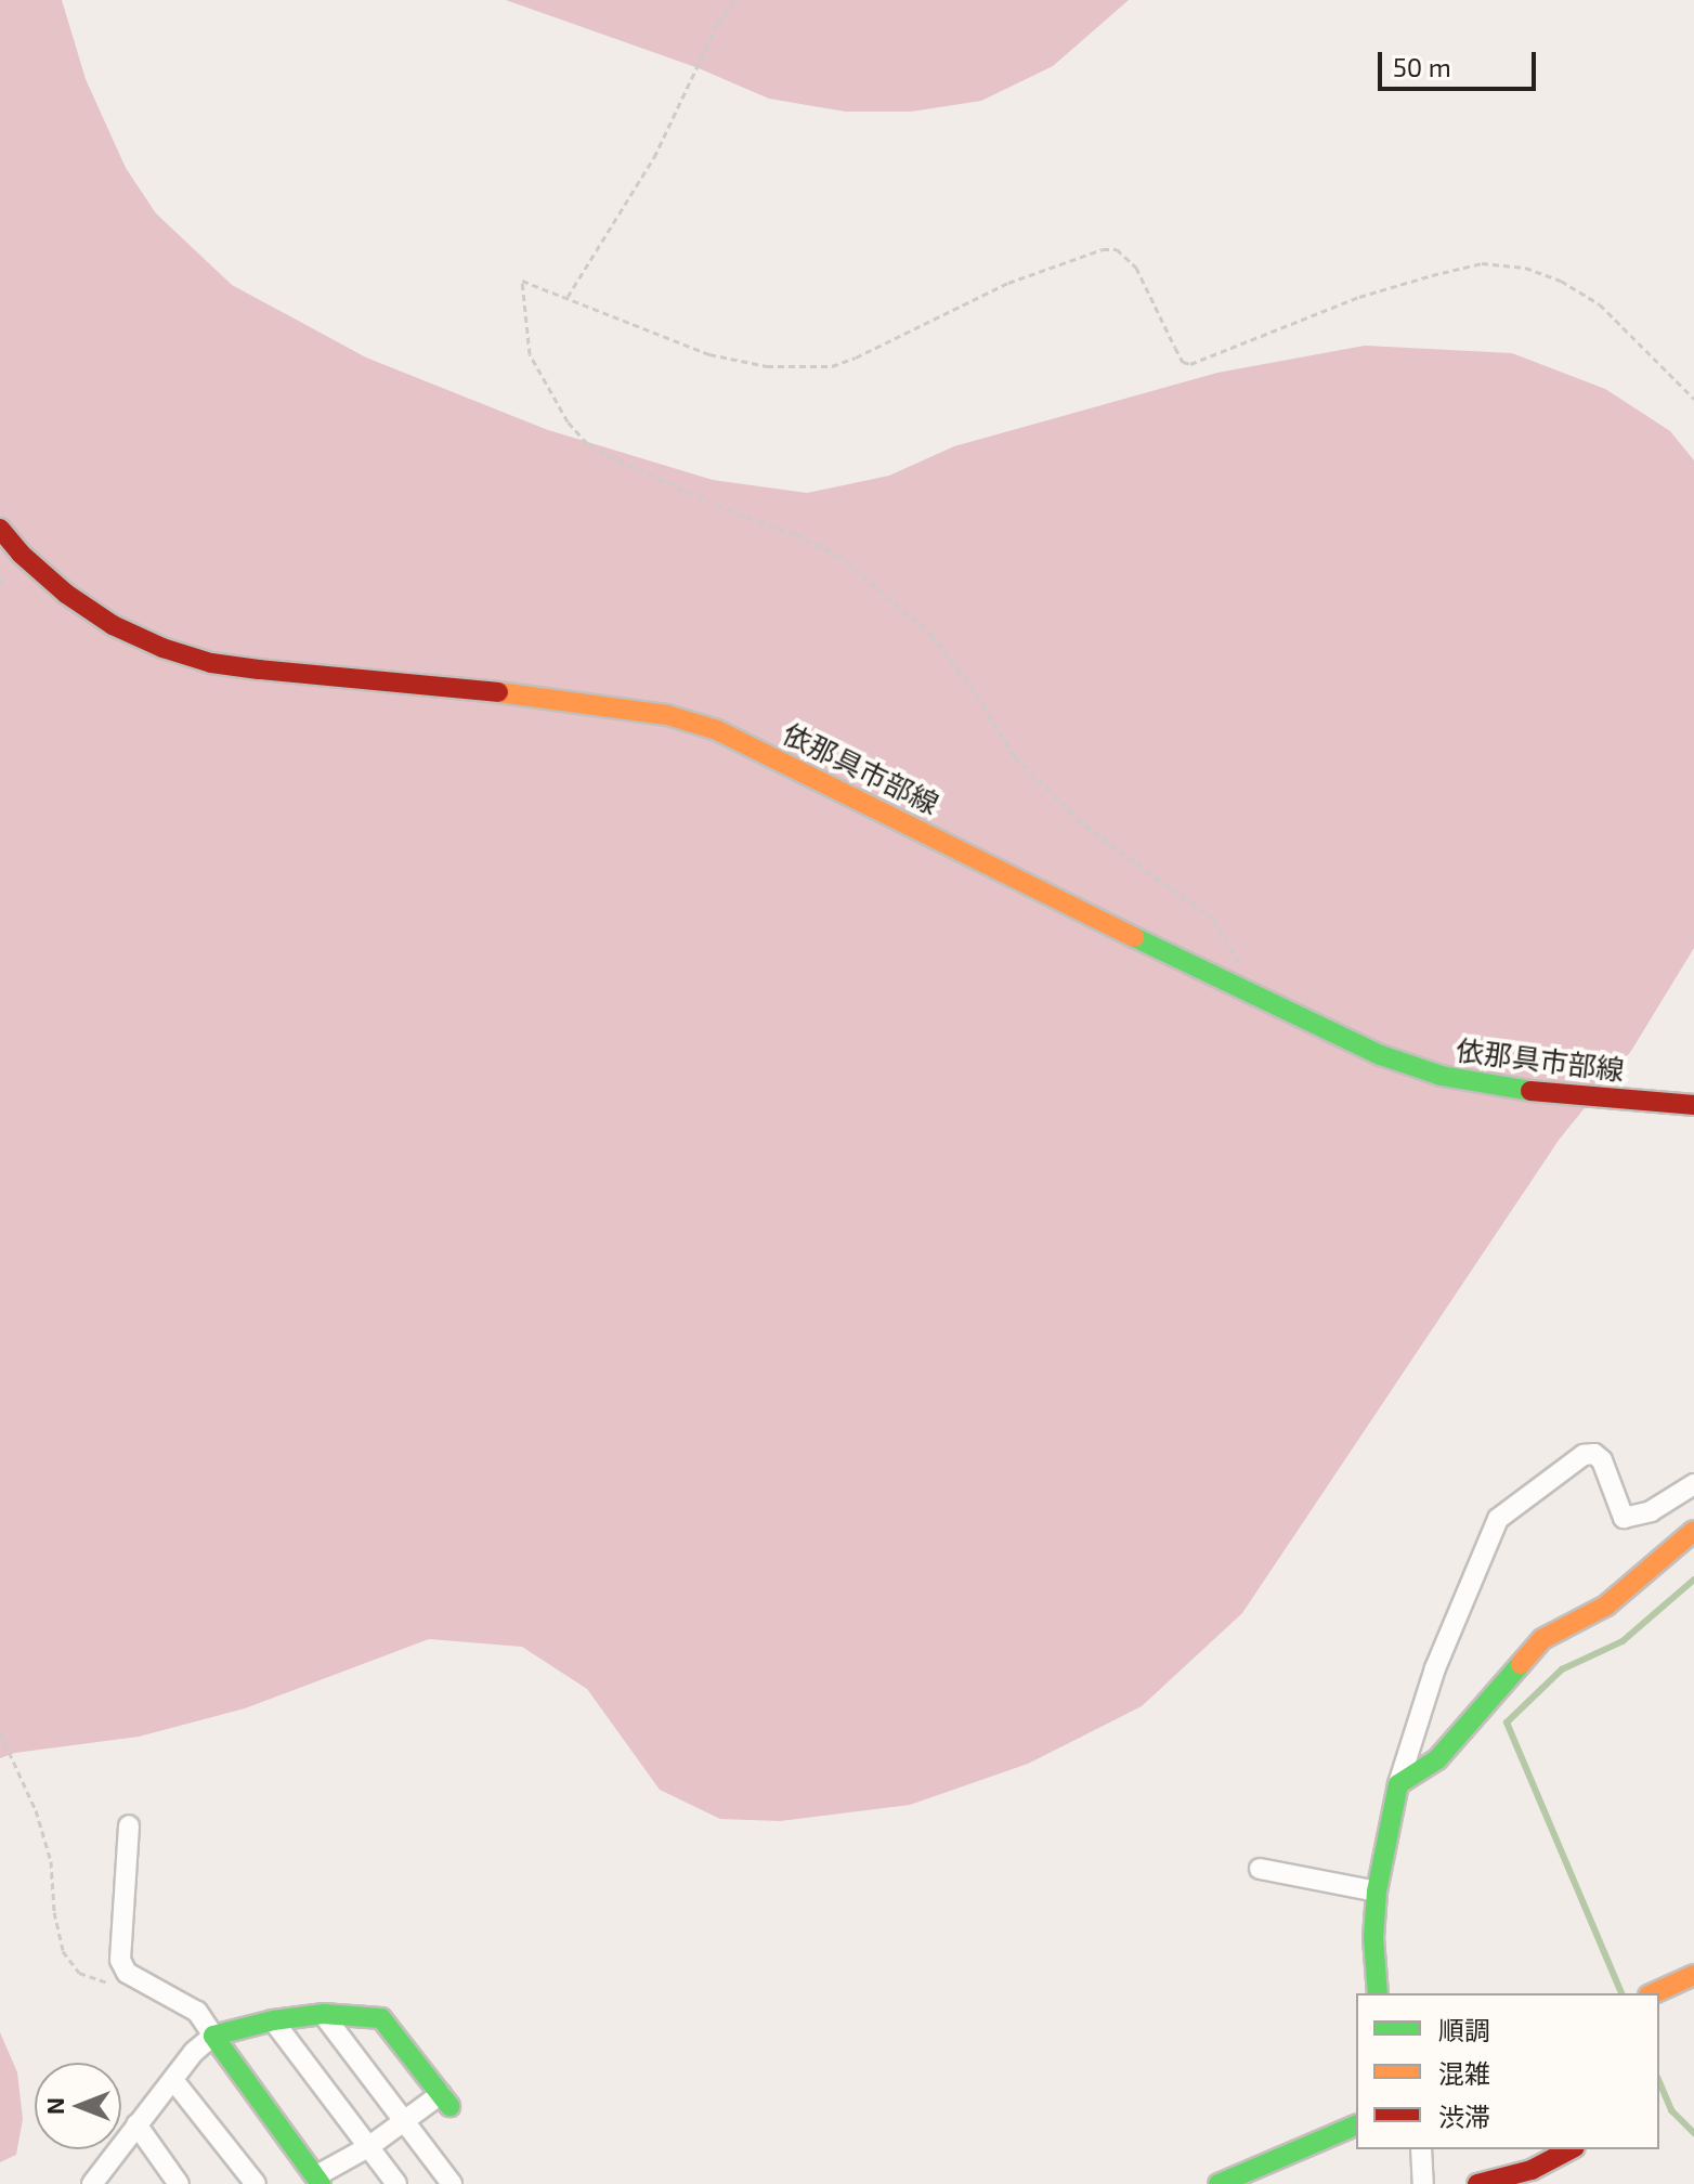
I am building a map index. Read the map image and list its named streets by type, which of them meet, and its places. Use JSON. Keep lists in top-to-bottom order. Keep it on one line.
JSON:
{"streets":{"main road":["依那具市部線"]},"legend":["順調","混雑","渋滞"],"scale_bar":"50 m","north":"left"}
